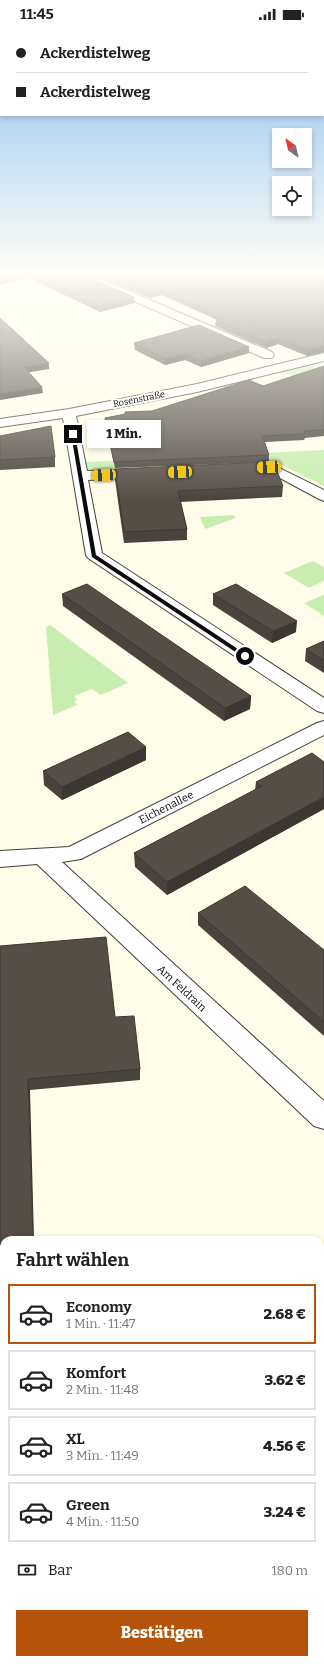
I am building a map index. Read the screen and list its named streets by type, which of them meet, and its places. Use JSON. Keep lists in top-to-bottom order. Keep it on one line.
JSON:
{"streets":{"street":["Rosenstraße","Eichenallee","Am Feldrain"]},"crossings":[["Eichenallee","Am Feldrain"]],"north":"top left","page":{"status":"11:45","banner":["Ackerdistelweg","Ackerdistelweg"],"bubble":"1 Min.","heading":"Fahrt wählen","list":[{"name":"Economy","note":"1 Min. · 11:47","value":"2.68 €"},{"name":"Komfort","note":"2 Min. · 11:48","value":"3.62 €"},{"name":"XL","note":"3 Min. · 11:49","value":"4.56 €"},{"name":"Green","note":"4 Min. · 11:50","value":"3.24 €"}],"pay":["Bar","180 m"],"buttons":"Bestätigen"}}
